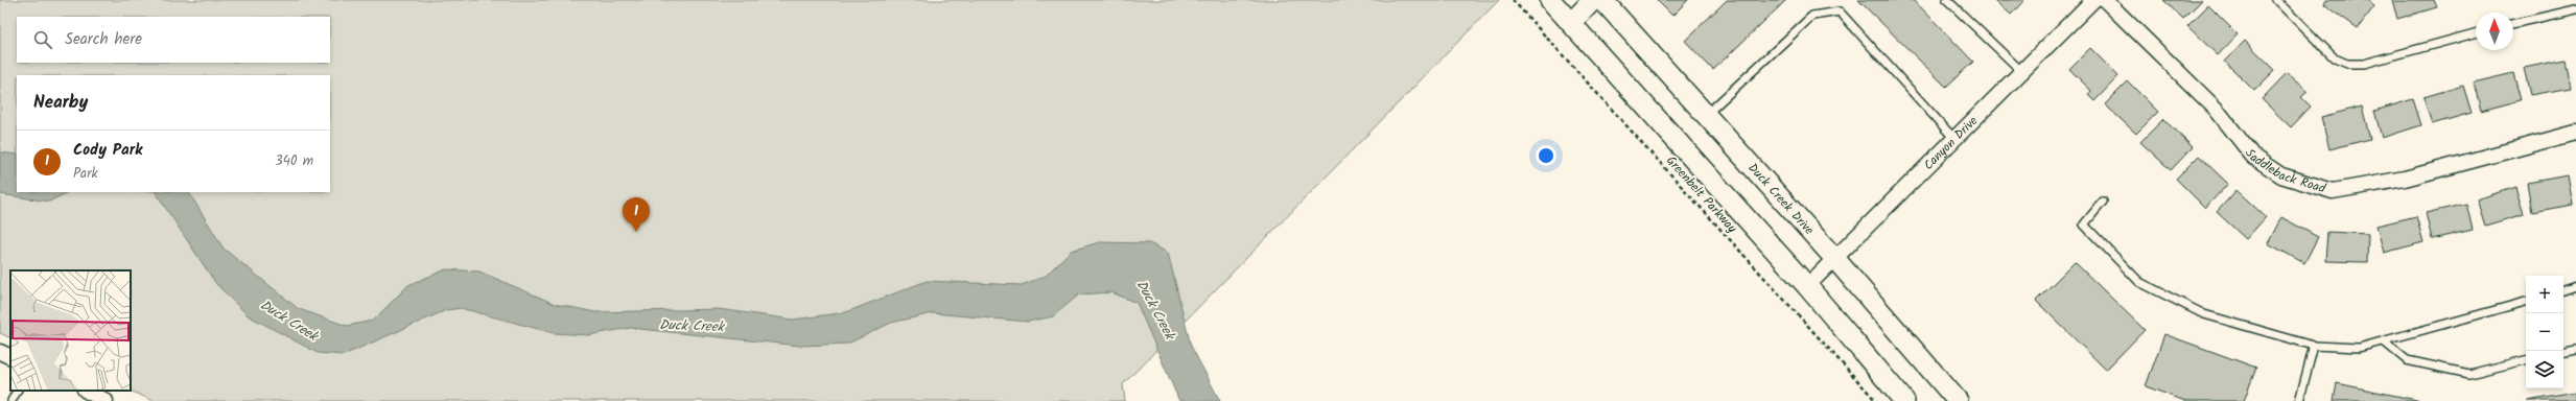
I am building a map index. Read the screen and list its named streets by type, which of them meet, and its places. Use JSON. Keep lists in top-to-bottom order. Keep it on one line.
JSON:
{"streets":{"main road":["Duck Creek Drive"],"street":["Canyon Drive","Saddleback Road"],"path":["Greenbelt Parkway"]},"crossings":[["Canyon Drive","Duck Creek Drive"]],"water":["Duck Creek"],"north":"top","page":{"search":"Search here","heading":"Nearby","list":[{"mark":"1","name":"Cody Park","note":"Park","value":"340 m"}],"pins":"1","map_buttons":["+","−"]}}
